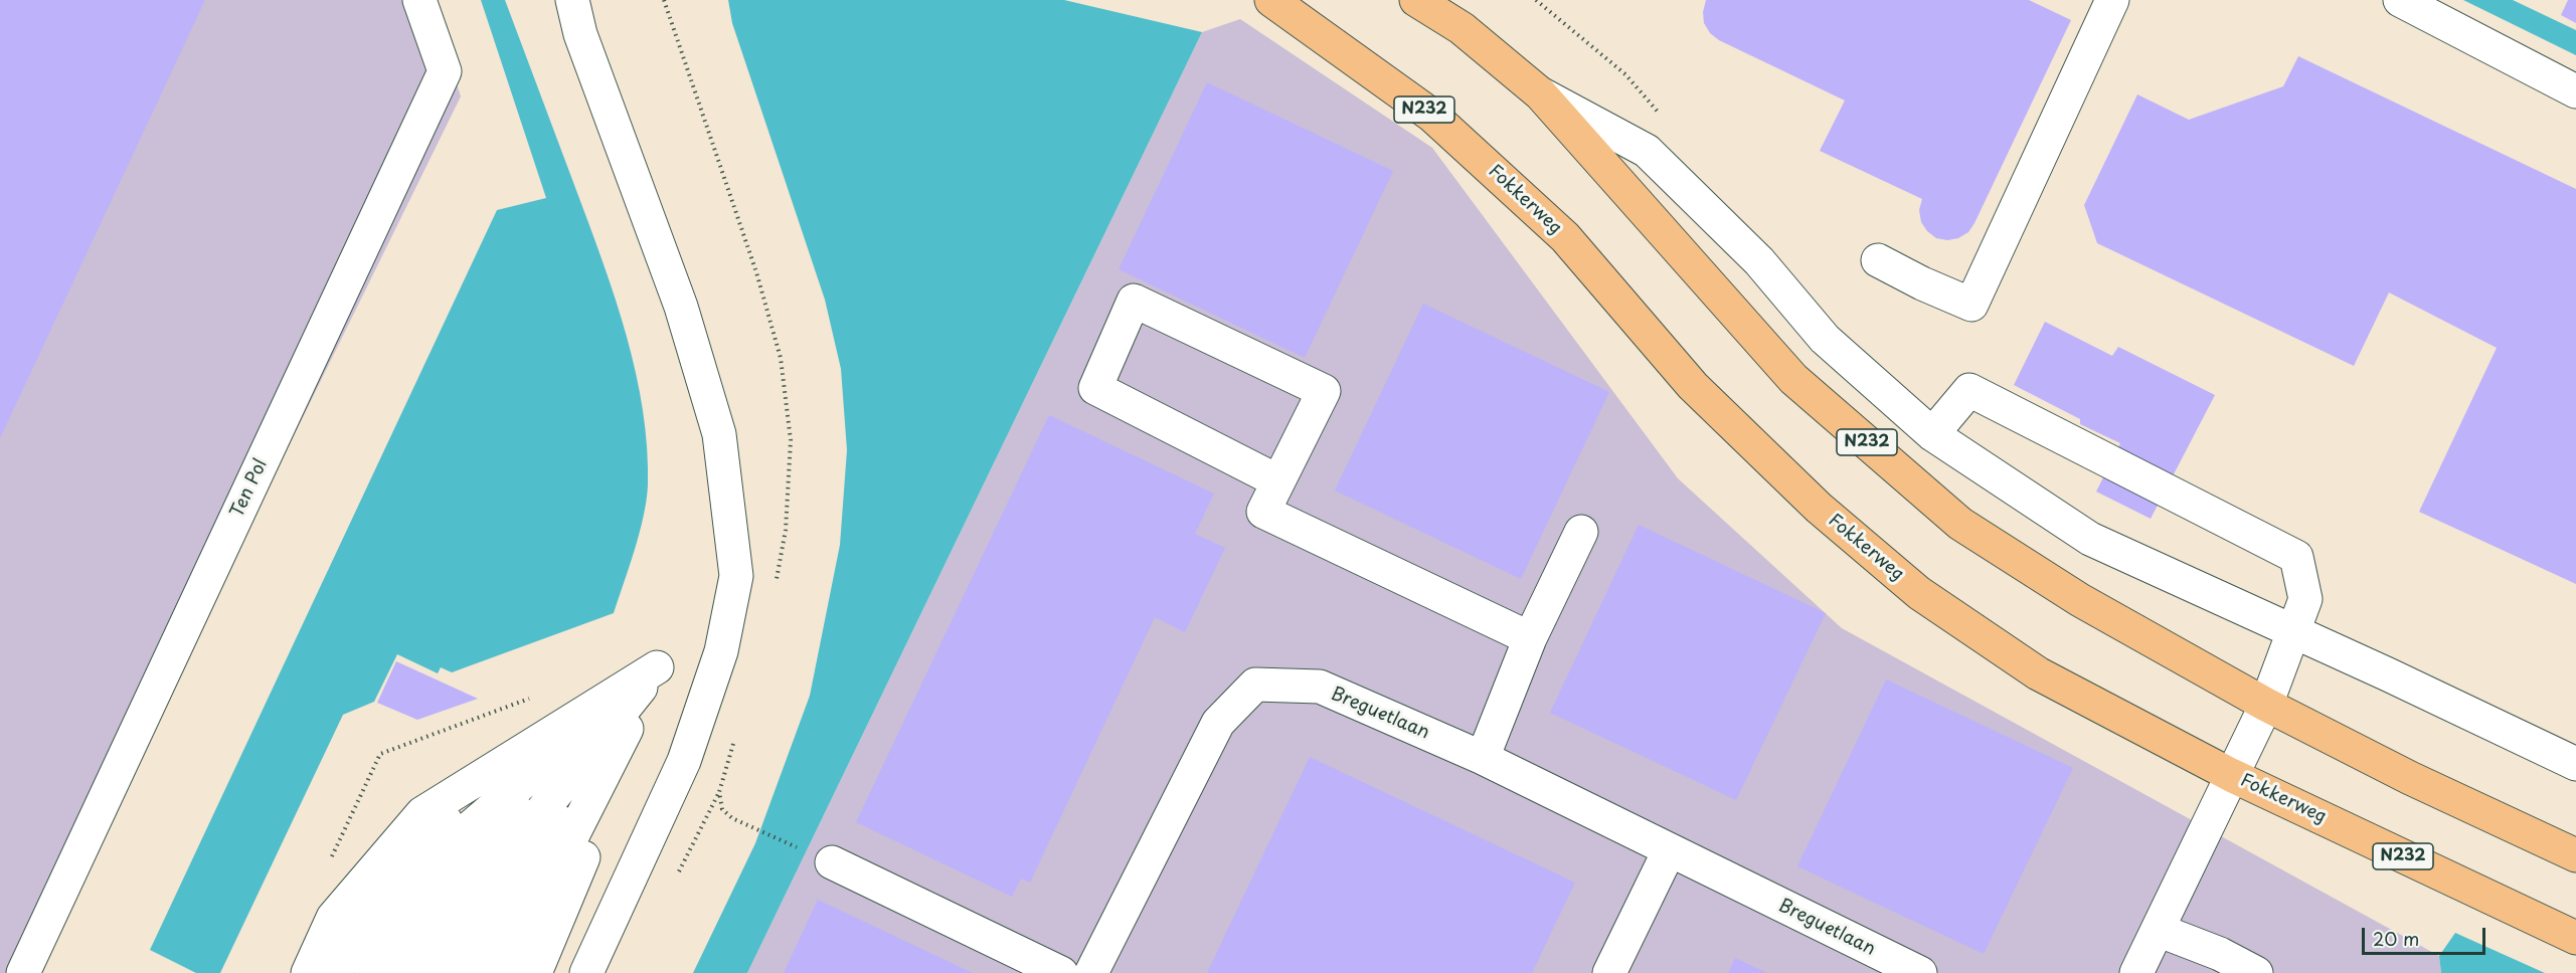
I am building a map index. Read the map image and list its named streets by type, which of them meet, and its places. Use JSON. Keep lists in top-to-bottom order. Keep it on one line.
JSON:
{"streets":{"main road":["N232","Fokkerweg"],"street":["Ten Pol","Breguetlaan"]},"scale_bar":"20 m"}
